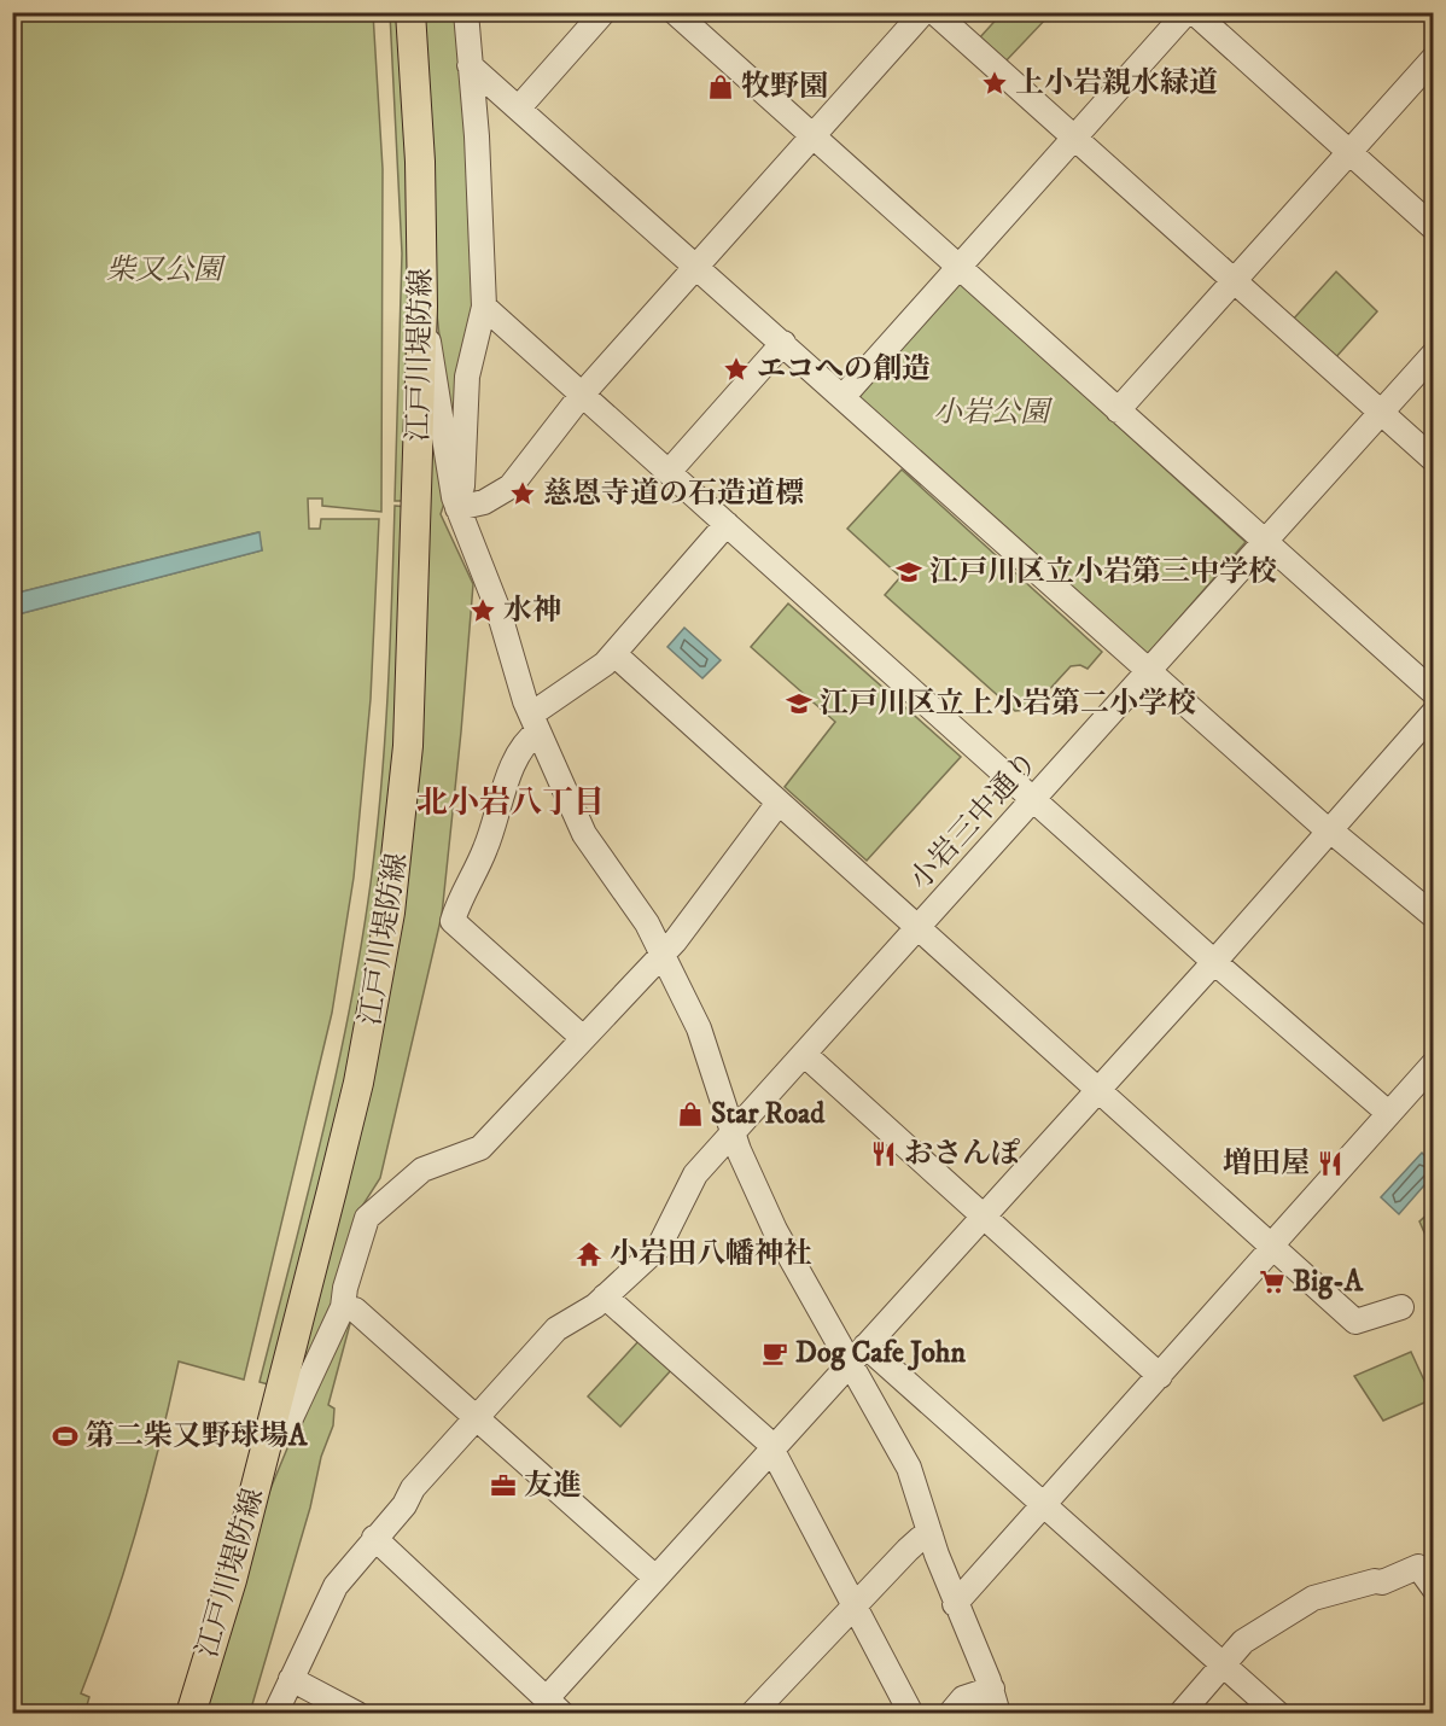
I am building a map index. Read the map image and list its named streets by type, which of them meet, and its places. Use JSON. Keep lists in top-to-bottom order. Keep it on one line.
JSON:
{"streets":{"main road":["江戸川堤防線"],"street":["小岩三中通り"]},"districts":["北小岩八丁目"],"parks":["柴又公園","小岩公園"],"places":{"place":["上小岩親水緑道","エコへの創造","慈恩寺道の石造道標","水神"],"shop":["牧野園","Star Road"],"school or university":["江戸川区立小岩第三中学校","江戸川区立上小岩第二小学校"],"restaurant":["おさんぽ","増田屋"],"temple":["小岩田八幡神社"],"supermarket":["Big-A"],"cafe":["Dog Cafe John"],"sports":["第二柴又野球場A"],"office":["友進"]}}
